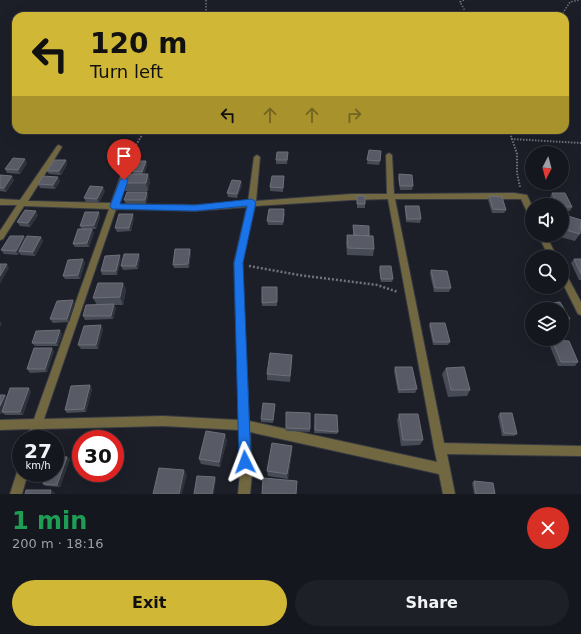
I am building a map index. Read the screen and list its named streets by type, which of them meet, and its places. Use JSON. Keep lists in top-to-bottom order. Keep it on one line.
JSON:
{"north":"bottom","page":{"turn":["120 m","Turn left"],"speed":"27 km/h","limit":"30","heading":["1 min","200 m · 18:16"],"buttons":["Exit","Share"]}}
